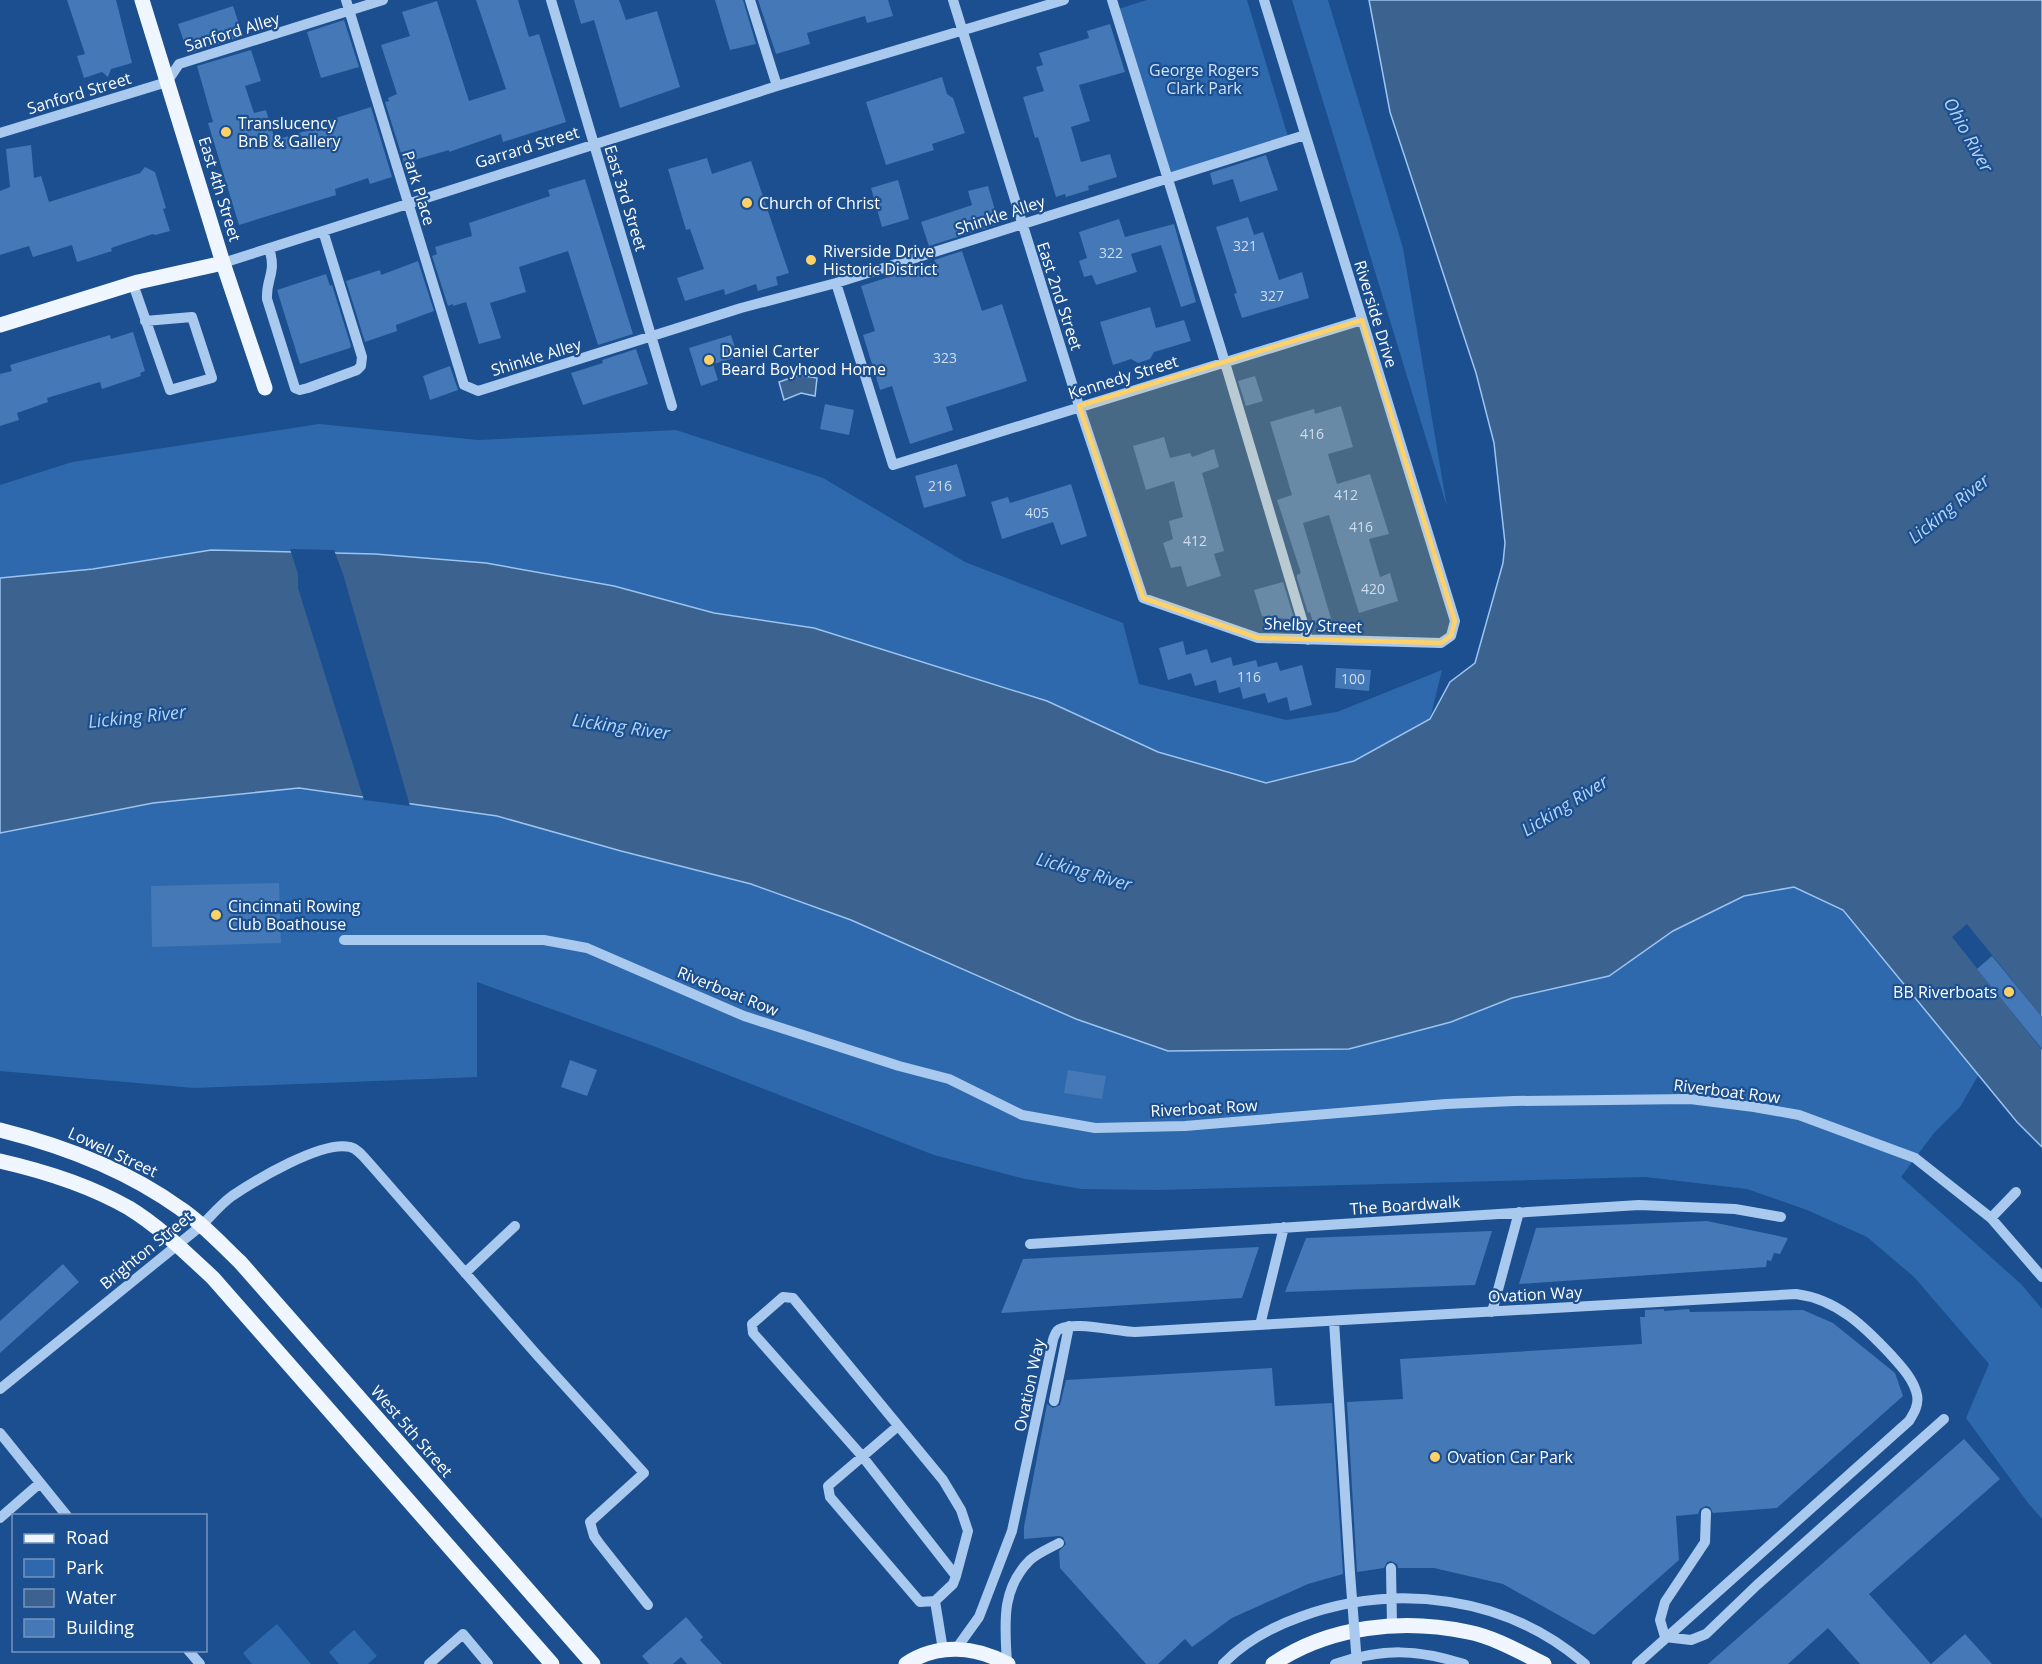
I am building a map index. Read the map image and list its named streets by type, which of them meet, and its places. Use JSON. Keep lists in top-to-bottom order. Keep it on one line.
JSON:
{"streets":{"main road":["Garrard Street","East 4th Street","Lowell Street","West 5th Street"],"street":["Sanford Alley","Sanford Street","Park Place","East 3rd Street","Shinkle Alley","East 2nd Street","Riverside Drive","Kennedy Street","Shelby Street","Riverboat Row","The Boardwalk","Brighton Street","Ovation Way"]},"crossings":[["Sanford Alley","Sanford Street"],["Sanford Alley","Park Place"],["Sanford Alley","East 4th Street"],["Sanford Street","East 4th Street"],["Garrard Street","Park Place"],["Garrard Street","East 4th Street"],["Garrard Street","East 3rd Street"],["Garrard Street","East 2nd Street"],["Park Place","Shinkle Alley"],["East 3rd Street","Shinkle Alley"],["Shinkle Alley","East 2nd Street"],["Shinkle Alley","Riverside Drive"],["Shinkle Alley","Kennedy Street"],["East 2nd Street","Kennedy Street"],["East 2nd Street","Shelby Street"],["Riverside Drive","Kennedy Street"],["Riverside Drive","Shelby Street"],["Lowell Street","Brighton Street"],["Lowell Street","West 5th Street"],["Brighton Street","West 5th Street"]],"water":["Ohio River","Licking River"],"parks":["George Rogers Clark Park"],"places":["Translucency BnB & Gallery","Church of Christ","Riverside Drive Historic District","Daniel Carter Beard Boyhood Home","Cincinnati Rowing Club Boathouse","BB Riverboats","Ovation Car Park"],"house_numbers":["321","322","327","323","416","216","412","405","416","412","420","116","100"],"legend":["Road","Park","Water","Building"]}
